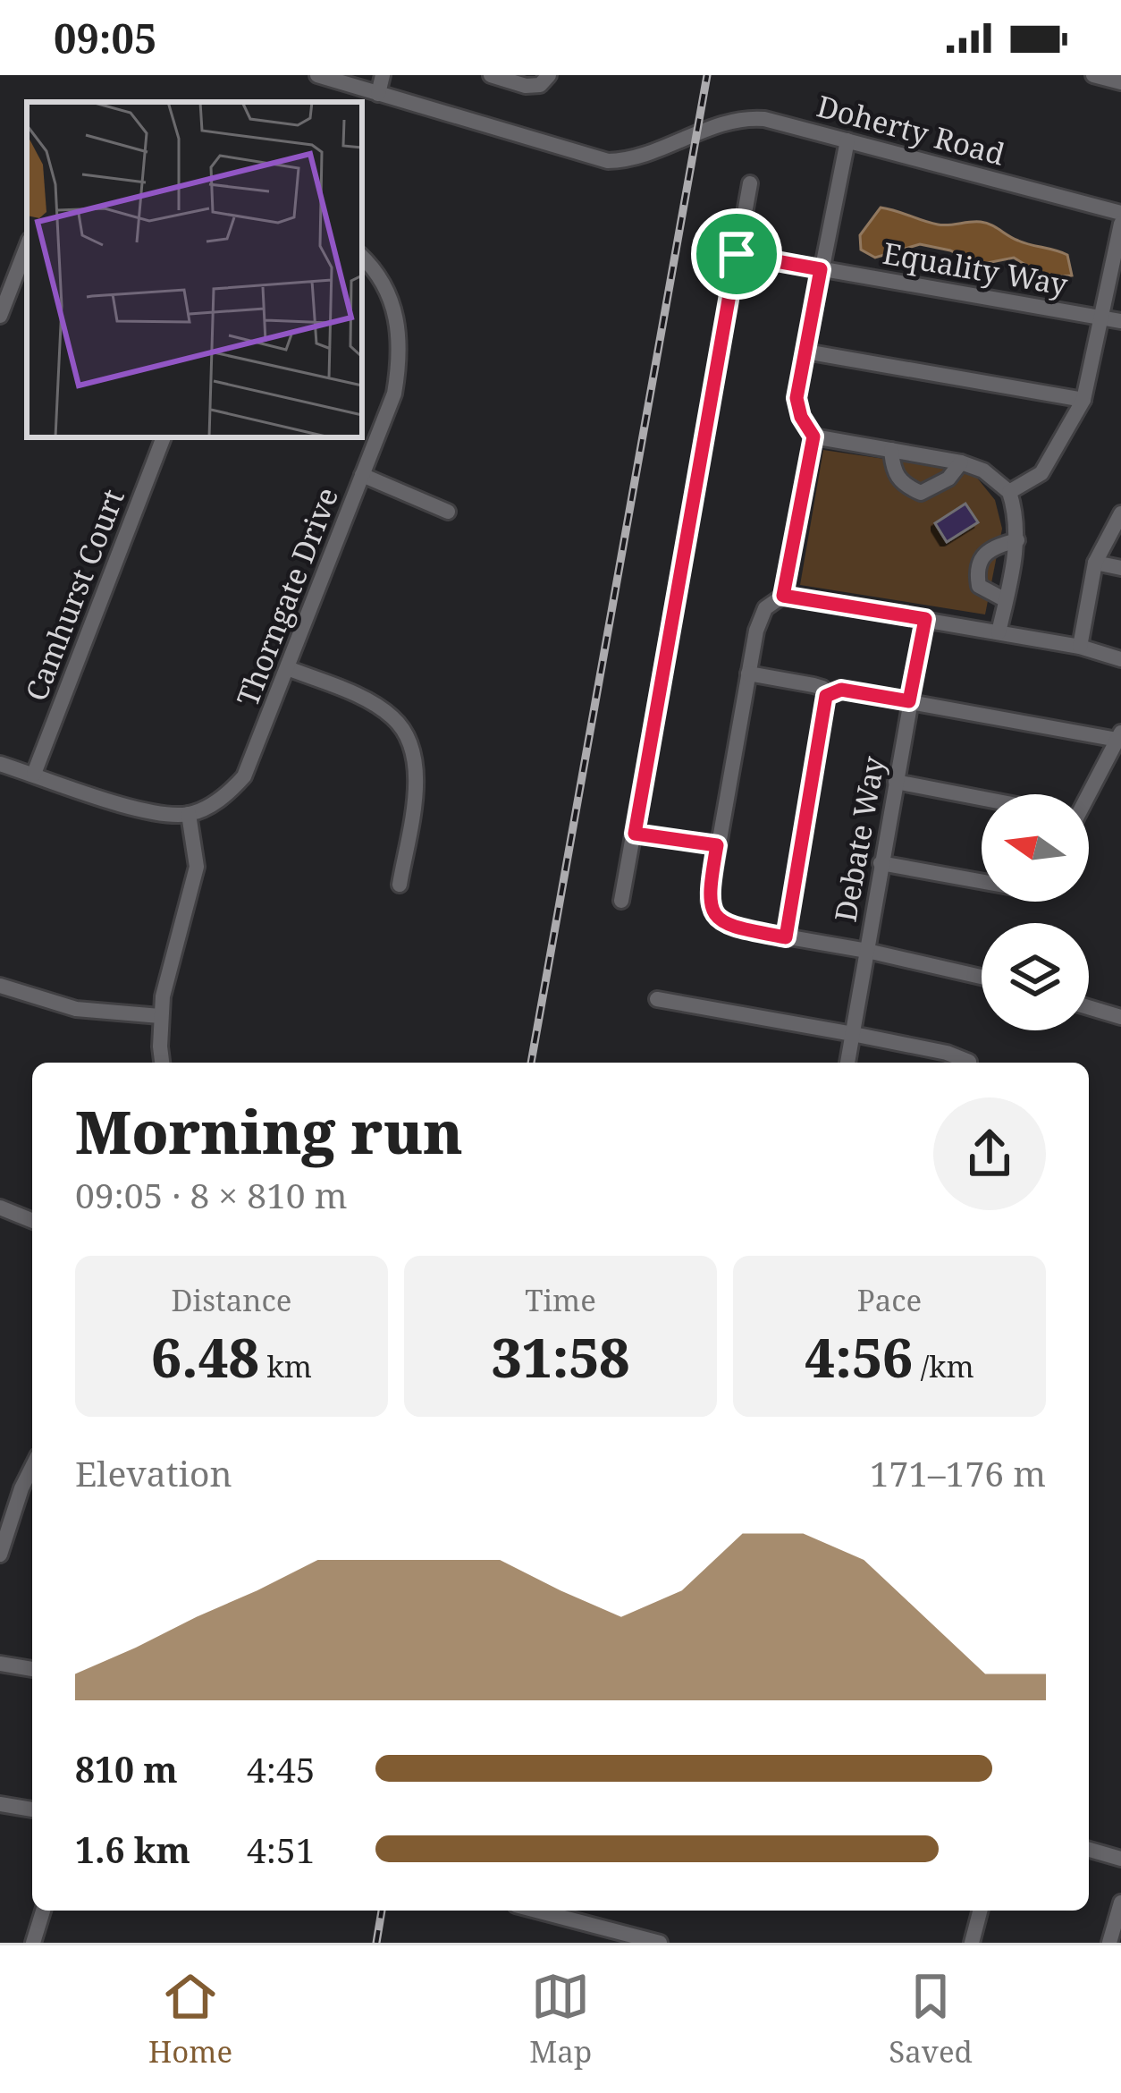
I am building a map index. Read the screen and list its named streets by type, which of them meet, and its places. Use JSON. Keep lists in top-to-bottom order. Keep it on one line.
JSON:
{"streets":{"street":["Doherty Road","Equality Way","Camhurst Court","Thorngate Drive","Debate Way"]},"north":"left","page":{"status":"09:05","heading":["Morning run","09:05 · 8 × 810 m"],"stats":[["Distance","6.48 km"],["Time","31:58"],["Pace","4:56 /km"]],"chart":["Elevation","171–176 m"],"list":[{"name":"810 m","note":"4:45"},{"name":"1.6 km","note":"4:51"}],"tabs":["Home","Map","Saved"]}}
